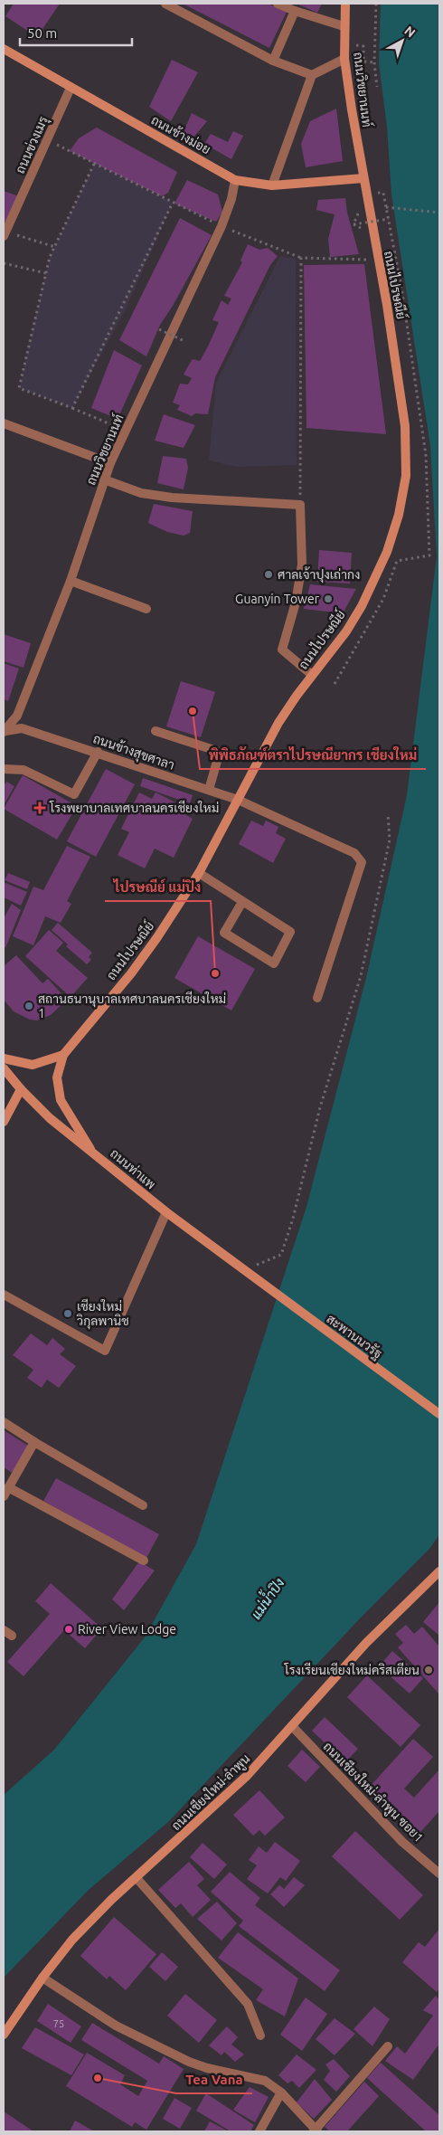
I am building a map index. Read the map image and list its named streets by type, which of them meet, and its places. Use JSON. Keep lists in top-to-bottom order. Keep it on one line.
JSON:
{"streets":{"street":["ถนนวิชยานนท์","ถนนช้างม่อย","ถนนข่วงเมรุ","ถนนไปรษณีย์","ถนนข้างสุขศาลา","ถนนท่าแพ","สะพานนวรัฐ","ถนนเชียงใหม่-ลำพูน","ถนนเชียงใหม่-ลำพูน ซอย1"]},"crossings":[["ถนนวิชยานนท์","ถนนช้างม่อย"],["ถนนวิชยานนท์","ถนนไปรษณีย์"],["ถนนช้างม่อย","ถนนข่วงเมรุ"],["ถนนช้างม่อย","ถนนไปรษณีย์"],["ถนนไปรษณีย์","ถนนข้างสุขศาลา"],["ถนนไปรษณีย์","ถนนท่าแพ"],["ถนนท่าแพ","สะพานนวรัฐ"],["ถนนเชียงใหม่-ลำพูน","ถนนเชียงใหม่-ลำพูน ซอย1"]],"water":["แม่น้ำปิง"],"places":{"other":["ศาลเจ้าปุงเถ่ากง","Guanyin Tower","พิพิธภัณฑ์ตราไปรษณียากร เชียงใหม่","ไปรษณีย์ แม่ปิง","สถานธนานุบาลเทศบาลนครเชียงใหม่ 1","เชียงใหม่ วิกุลพานิช","River View Lodge","โรงเรียนเชียงใหม่คริสเตียน","Tea Vana"],"health":["โรงพยาบาลเทศบาลนครเชียงใหม่"]},"house_numbers":["75"],"scale_bar":"50 m","north":"top right"}
